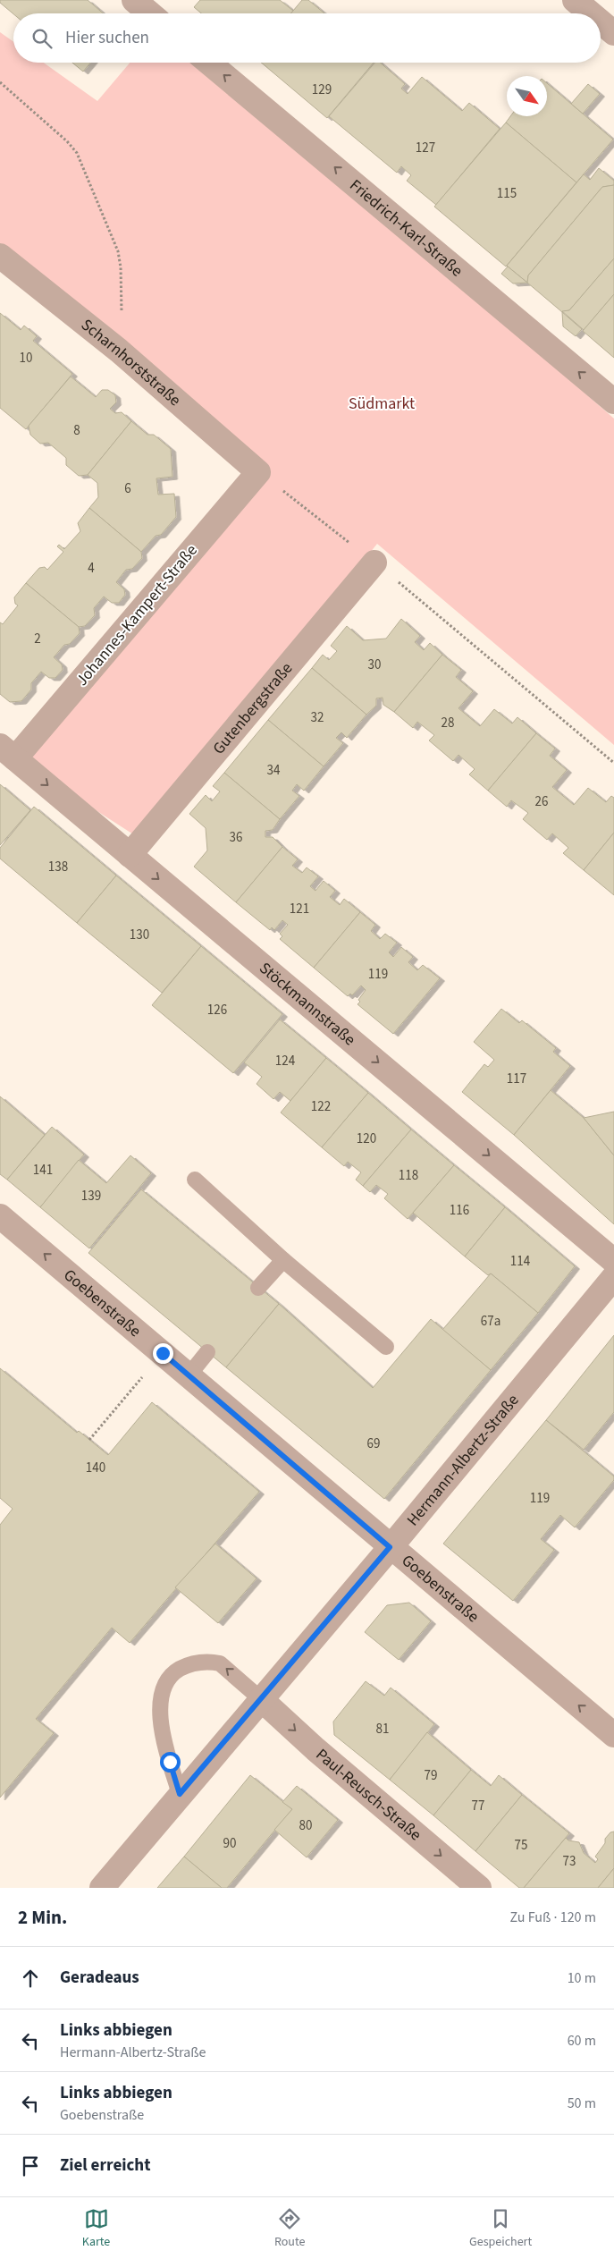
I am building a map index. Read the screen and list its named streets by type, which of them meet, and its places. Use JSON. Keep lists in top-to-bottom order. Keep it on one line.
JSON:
{"streets":{"street":["Friedrich-Karl-Straße","Scharnhorststraße","Johannes-Kampert-Straße","Gutenbergstraße","Stöckmannstraße","Goebenstraße","Hermann-Albertz-Straße","Paul-Reusch-Straße"]},"crossings":[["Scharnhorststraße","Johannes-Kampert-Straße"],["Johannes-Kampert-Straße","Stöckmannstraße"],["Gutenbergstraße","Stöckmannstraße"],["Goebenstraße","Hermann-Albertz-Straße"],["Hermann-Albertz-Straße","Paul-Reusch-Straße"]],"one_way":["Friedrich-Karl-Straße","Stöckmannstraße","Goebenstraße","Paul-Reusch-Straße"],"parks":["Südmarkt"],"house_numbers":["129","127","115","10","8","6","4","2","30","32","28","34","26","36","138","121","130","119","126","124","117","122","120","141","118","139","116","114","67a","69","140","119","81","79","77","80","90","75","73"],"north":"bottom right","page":{"search":"Hier suchen","heading":["2 Min.","Zu Fuß · 120 m"],"list":[["Geradeaus","10 m"],["Links abbiegen","Hermann-Albertz-Straße","60 m"],["Links abbiegen","Goebenstraße","50 m"],"Ziel erreicht"],"nav":["Karte","Route","Gespeichert"]}}
